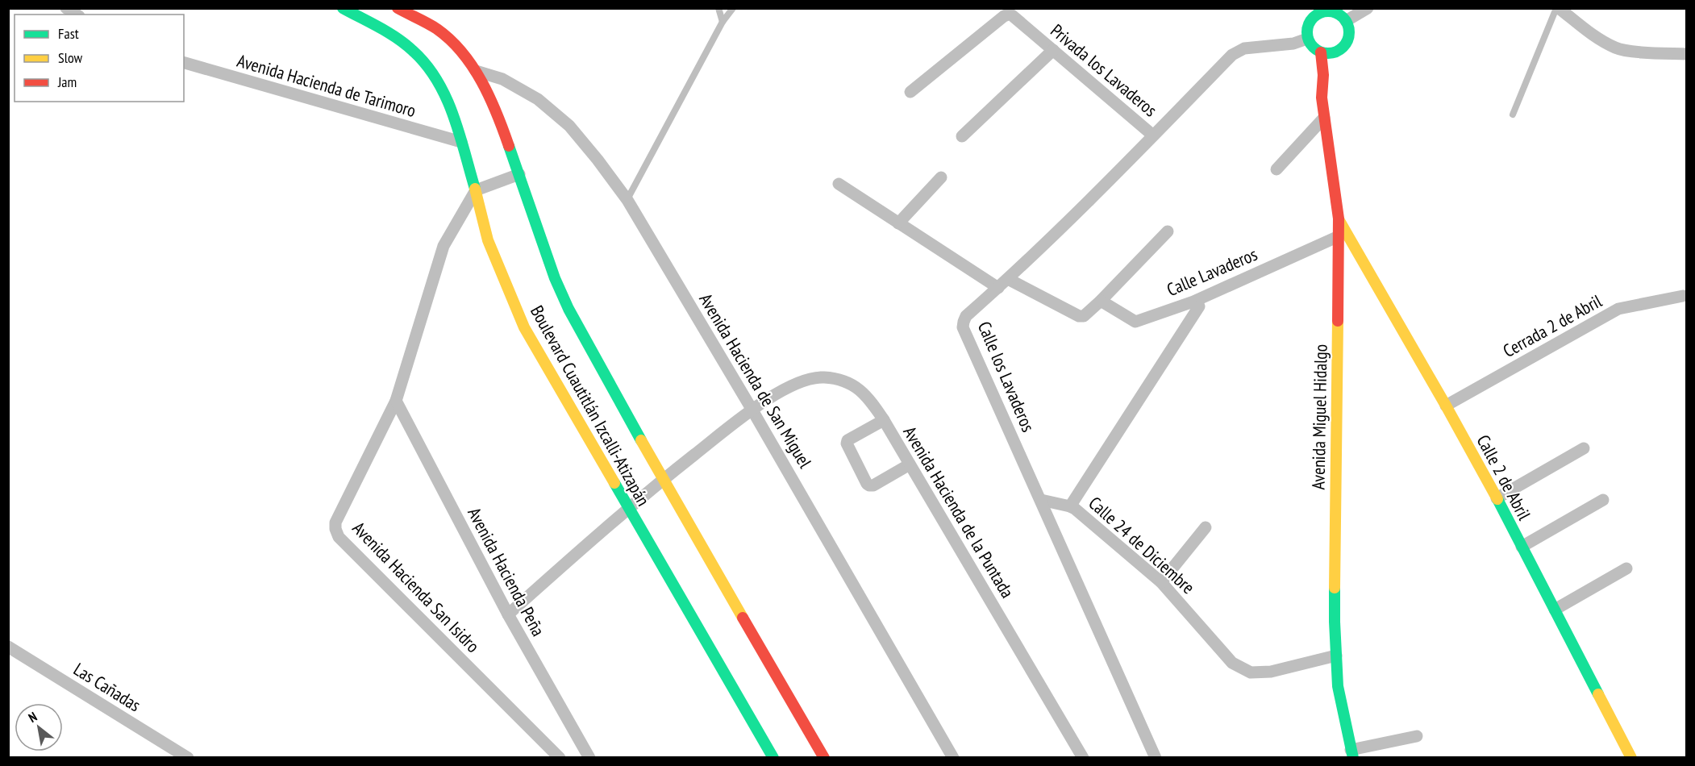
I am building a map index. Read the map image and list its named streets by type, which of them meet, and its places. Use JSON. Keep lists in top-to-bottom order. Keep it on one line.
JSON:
{"streets":{"main road":["Boulevard Cuautitlán Izcalli-Atizapán","Avenida Miguel Hidalgo","Calle 2 de Abril"],"street":["Privada los Lavaderos","Avenida Hacienda de Tarimoro","Calle Lavaderos","Cerrada 2 de Abril","Calle los Lavaderos","Avenida Hacienda de San Miguel","Avenida Hacienda de la Puntada","Calle 24 de Diciembre","Avenida Hacienda Peña","Avenida Hacienda San Isidro","Las Cañadas"]},"crossings":[["Privada los Lavaderos","Calle los Lavaderos"],["Avenida Hacienda de Tarimoro","Boulevard Cuautitlán Izcalli-Atizapán"],["Calle Lavaderos","Avenida Miguel Hidalgo"],["Cerrada 2 de Abril","Calle 2 de Abril"],["Calle los Lavaderos","Avenida Miguel Hidalgo"],["Calle los Lavaderos","Calle 24 de Diciembre"],["Avenida Hacienda de San Miguel","Boulevard Cuautitlán Izcalli-Atizapán"],["Avenida Hacienda de San Miguel","Avenida Hacienda de la Puntada"],["Boulevard Cuautitlán Izcalli-Atizapán","Avenida Hacienda de la Puntada"],["Boulevard Cuautitlán Izcalli-Atizapán","Avenida Hacienda San Isidro"],["Avenida Miguel Hidalgo","Calle 2 de Abril"],["Avenida Miguel Hidalgo","Calle 24 de Diciembre"],["Avenida Hacienda de la Puntada","Avenida Hacienda Peña"],["Avenida Hacienda Peña","Avenida Hacienda San Isidro"]],"legend":["Fast","Slow","Jam"],"north":"top left"}
